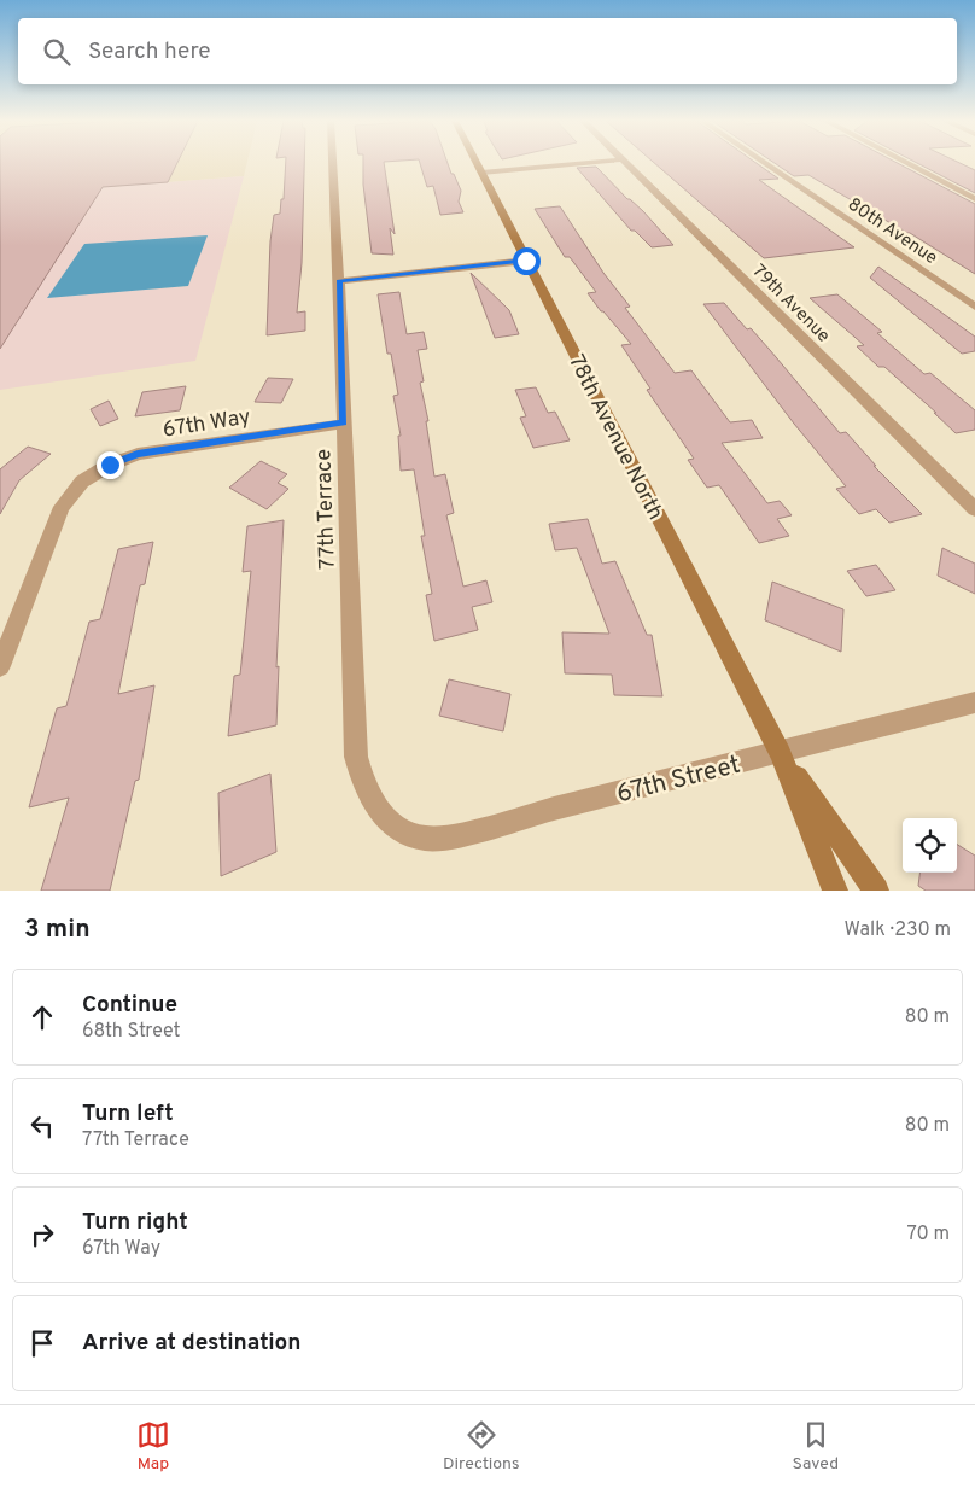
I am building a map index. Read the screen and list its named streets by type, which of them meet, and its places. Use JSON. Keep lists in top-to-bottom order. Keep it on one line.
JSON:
{"streets":{"street":["80th Avenue","79th Avenue","67th Way","78th Avenue North","77th Terrace","67th Street"]},"crossings":[["67th Way","77th Terrace"],["78th Avenue North","67th Street"],["77th Terrace","67th Street"]],"page":{"search":"Search here","heading":["3 min","Walk · 230 m"],"list":[["Continue","68th Street","80 m"],["Turn left","77th Terrace","80 m"],["Turn right","67th Way","70 m"],"Arrive at destination"],"nav":["Map","Directions","Saved"]}}
